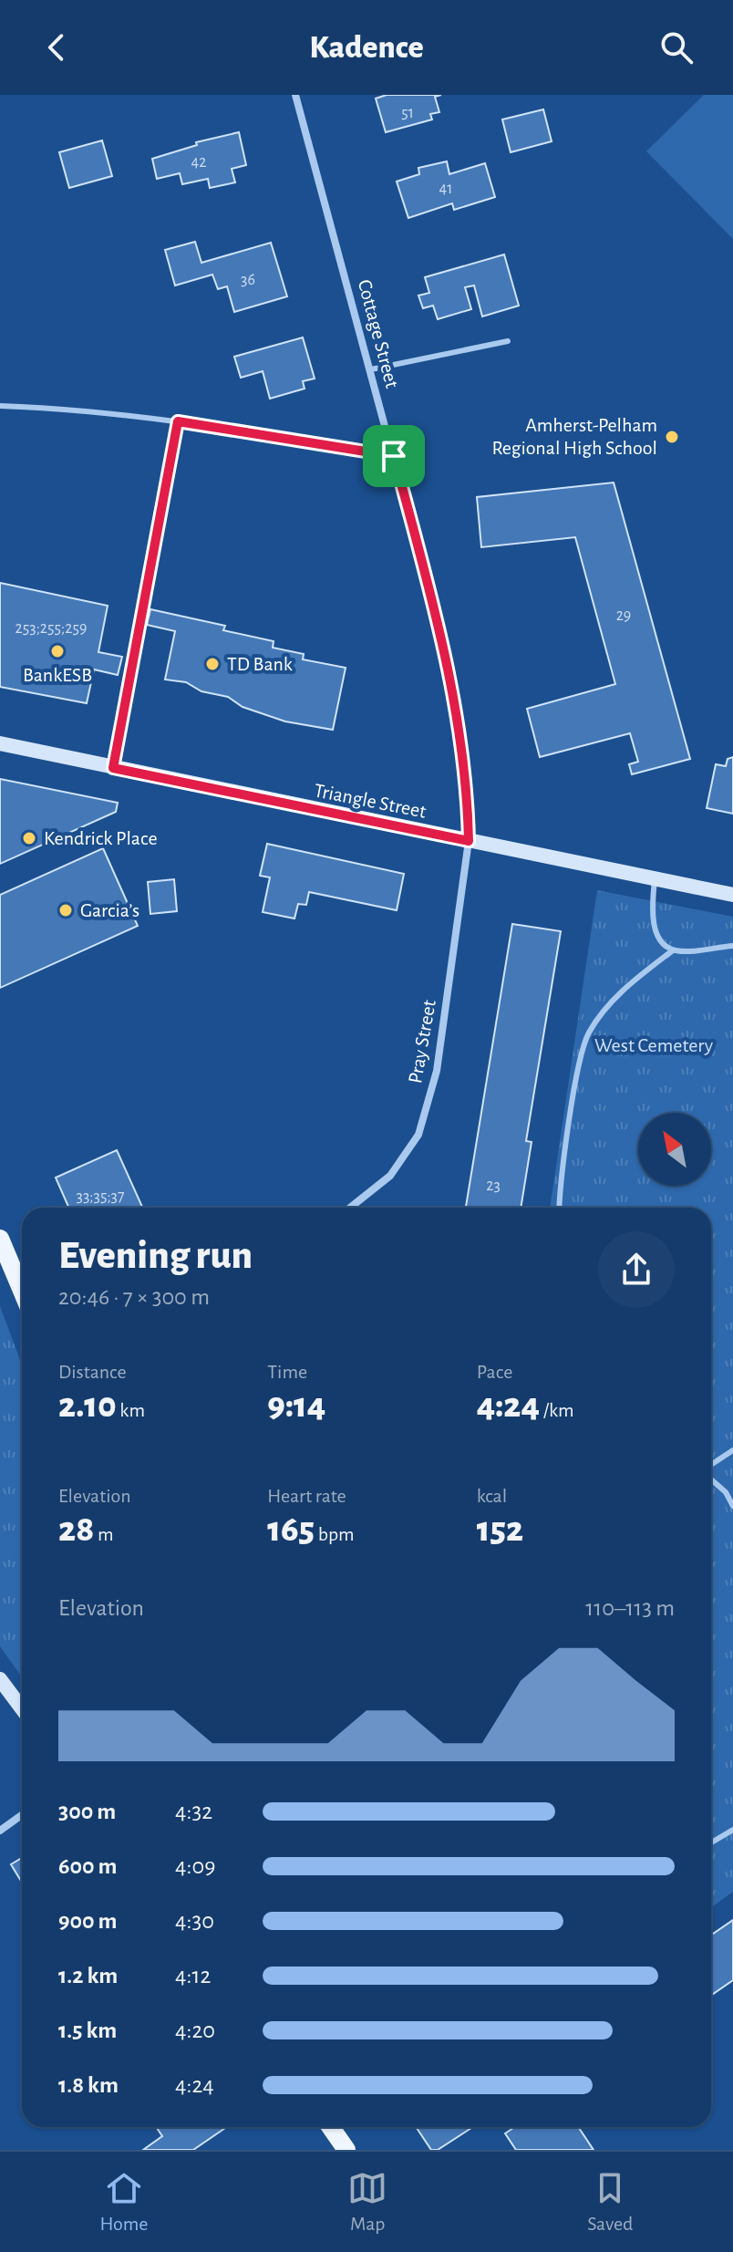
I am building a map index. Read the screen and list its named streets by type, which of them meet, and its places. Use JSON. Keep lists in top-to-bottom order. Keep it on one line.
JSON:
{"streets":{"main road":["Triangle Street"],"street":["Cottage Street","Pray Street"]},"crossings":[["Cottage Street","Triangle Street"],["Cottage Street","Pray Street"],["Triangle Street","Pray Street"]],"parks":["West Cemetery"],"places":["Amherst-Pelham Regional High School","BankESB","TD Bank","Kendrick Place","Garcia’s"],"house_numbers":["51","42","41","36","29","253;255;259","23","33;35;37"],"north":"top left","page":{"header":"Kadence","heading":["Evening run","20:46 · 7 × 300 m"],"stats":[["Distance","2.10 km"],["Time","9:14"],["Pace","4:24 /km"],["Elevation","28 m"],["Heart rate","165 bpm"],["kcal","152"]],"chart":["Elevation","110–113 m"],"list":[{"name":"300 m","note":"4:32"},{"name":"600 m","note":"4:09"},{"name":"900 m","note":"4:30"},{"name":"1.2 km","note":"4:12"},{"name":"1.5 km","note":"4:20"},{"name":"1.8 km","note":"4:24"}],"tabs":["Home","Map","Saved"]}}
